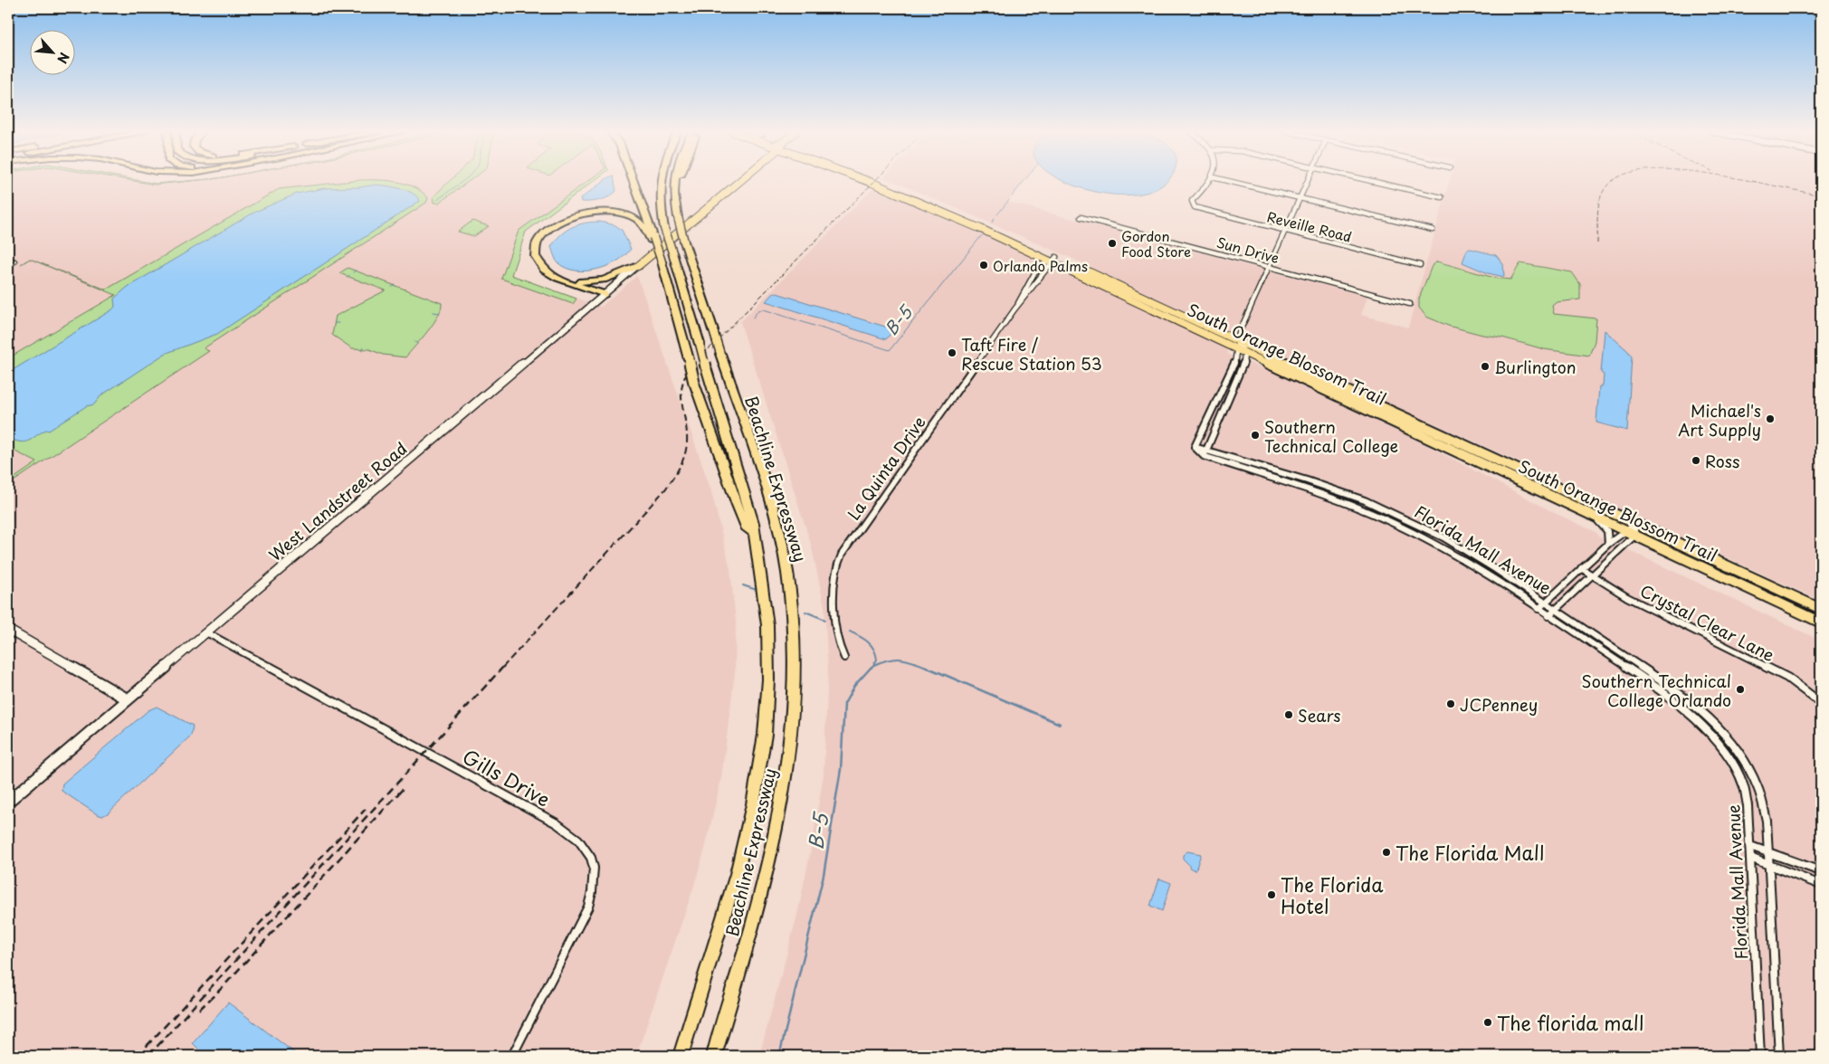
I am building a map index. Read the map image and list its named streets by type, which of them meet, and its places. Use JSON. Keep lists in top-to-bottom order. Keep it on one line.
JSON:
{"streets":{"highway":["Beachline Expressway"],"main road":["South Orange Blossom Trail","West Landstreet Road"],"street":["Reveille Road","Sun Drive","La Quinta Drive","Florida Mall Avenue","Crystal Clear Lane","Gills Drive"]},"crossings":[["South Orange Blossom Trail","La Quinta Drive"],["West Landstreet Road","Gills Drive"]],"water":["B-5"],"places":["Gordon Food Store","Orlando Palms","Taft Fire / Rescue Station 53","Burlington","Michael's Art Supply","Southern Technical College","Ross","Southern Technical College Orlando","JCPenney","Sears","The Florida Mall","The Florida Hotel","The florida mall"],"north":"bottom right"}
